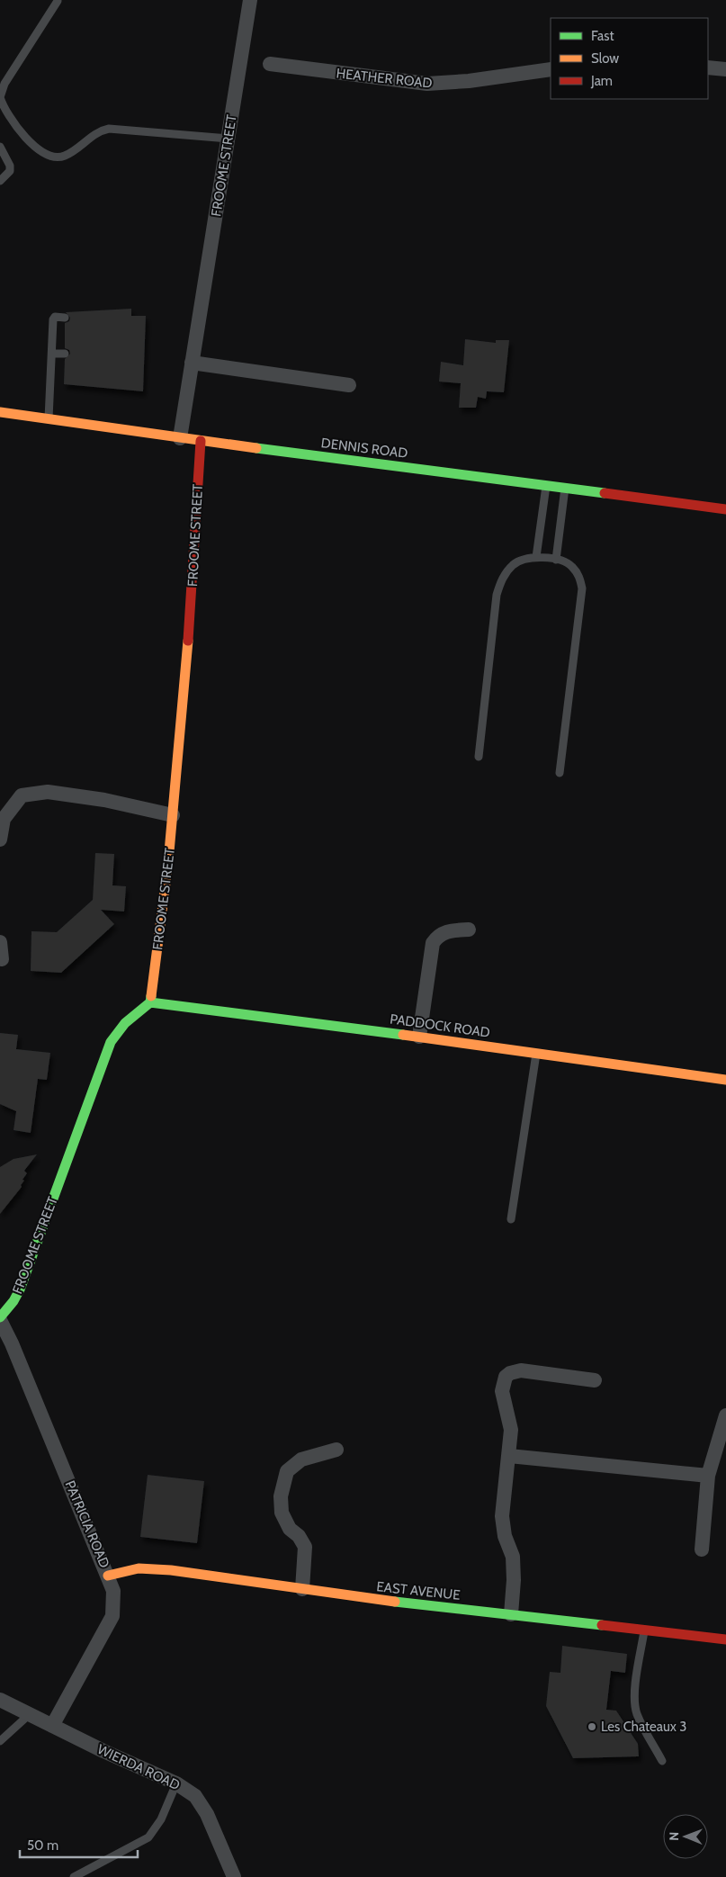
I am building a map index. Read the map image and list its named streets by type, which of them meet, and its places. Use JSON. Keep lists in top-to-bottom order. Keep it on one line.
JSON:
{"streets":{"street":["HEATHER ROAD","FROOME STREET","DENNIS ROAD","PADDOCK ROAD","PATRICIA ROAD","EAST AVENUE","WIERDA ROAD"]},"crossings":[["FROOME STREET","DENNIS ROAD"],["FROOME STREET","PADDOCK ROAD"],["FROOME STREET","PATRICIA ROAD"],["PATRICIA ROAD","EAST AVENUE"],["PATRICIA ROAD","WIERDA ROAD"]],"places":["Les Chateaux 3"],"legend":["Fast","Slow","Jam"],"scale_bar":"50 m","north":"left"}
